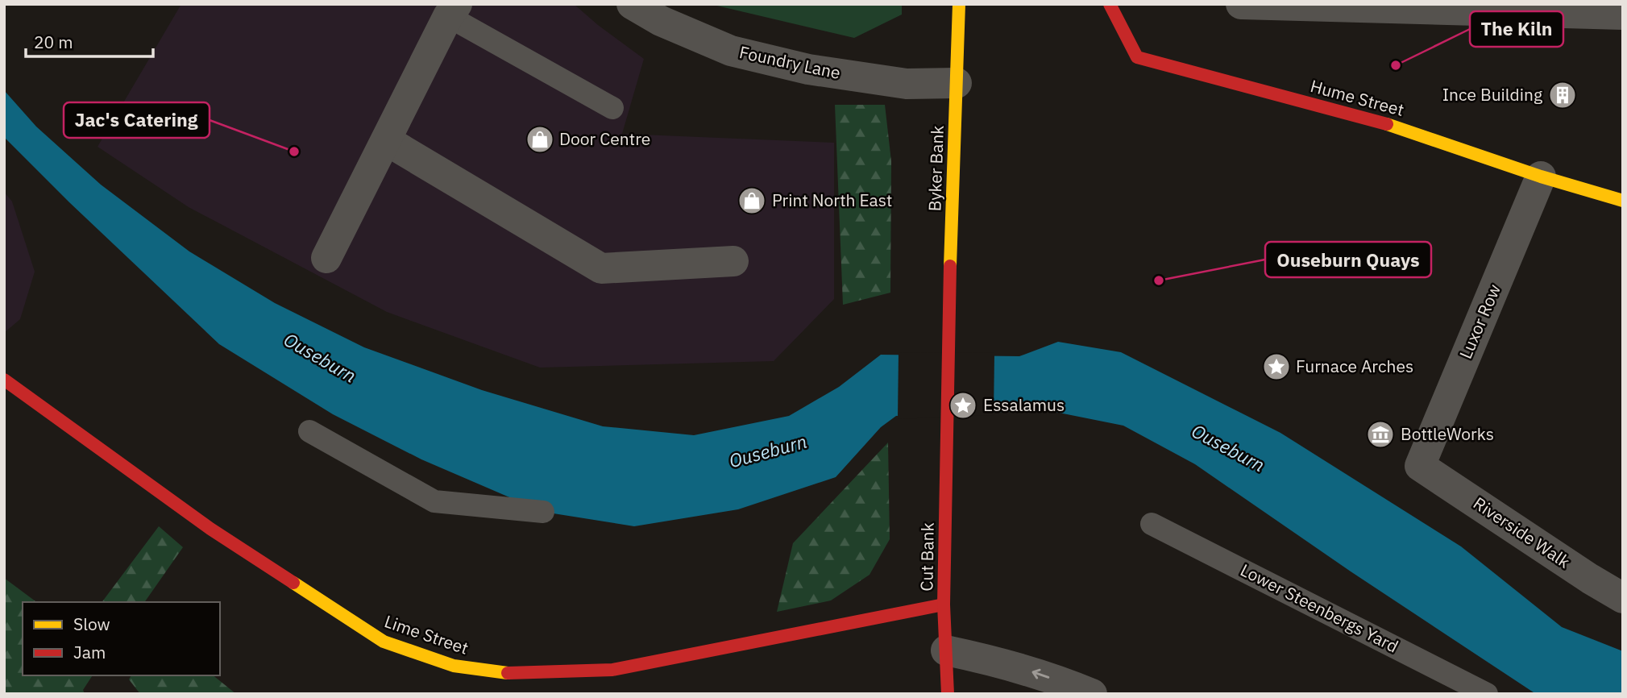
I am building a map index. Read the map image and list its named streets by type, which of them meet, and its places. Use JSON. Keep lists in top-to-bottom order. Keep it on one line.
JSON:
{"streets":{"street":["Foundry Lane","Hume Street","Byker Bank","Luxor Row","Riverside Walk","Cut Bank","Lime Street"],"lane":["Lower Steenbergs Yard"]},"crossings":[["Foundry Lane","Byker Bank"],["Hume Street","Luxor Row"],["Byker Bank","Cut Bank"],["Luxor Row","Riverside Walk"],["Cut Bank","Lime Street"]],"water":["Ouseburn"],"places":{"other":["The Kiln","Jac's Catering","Ouseburn Quays"],"building":["Ince Building"],"shop":["Door Centre","Print North East"],"place":["Furnace Arches","Essalamus"],"museum":["BottleWorks"]},"legend":["Slow","Jam"],"scale_bar":"20 m"}
